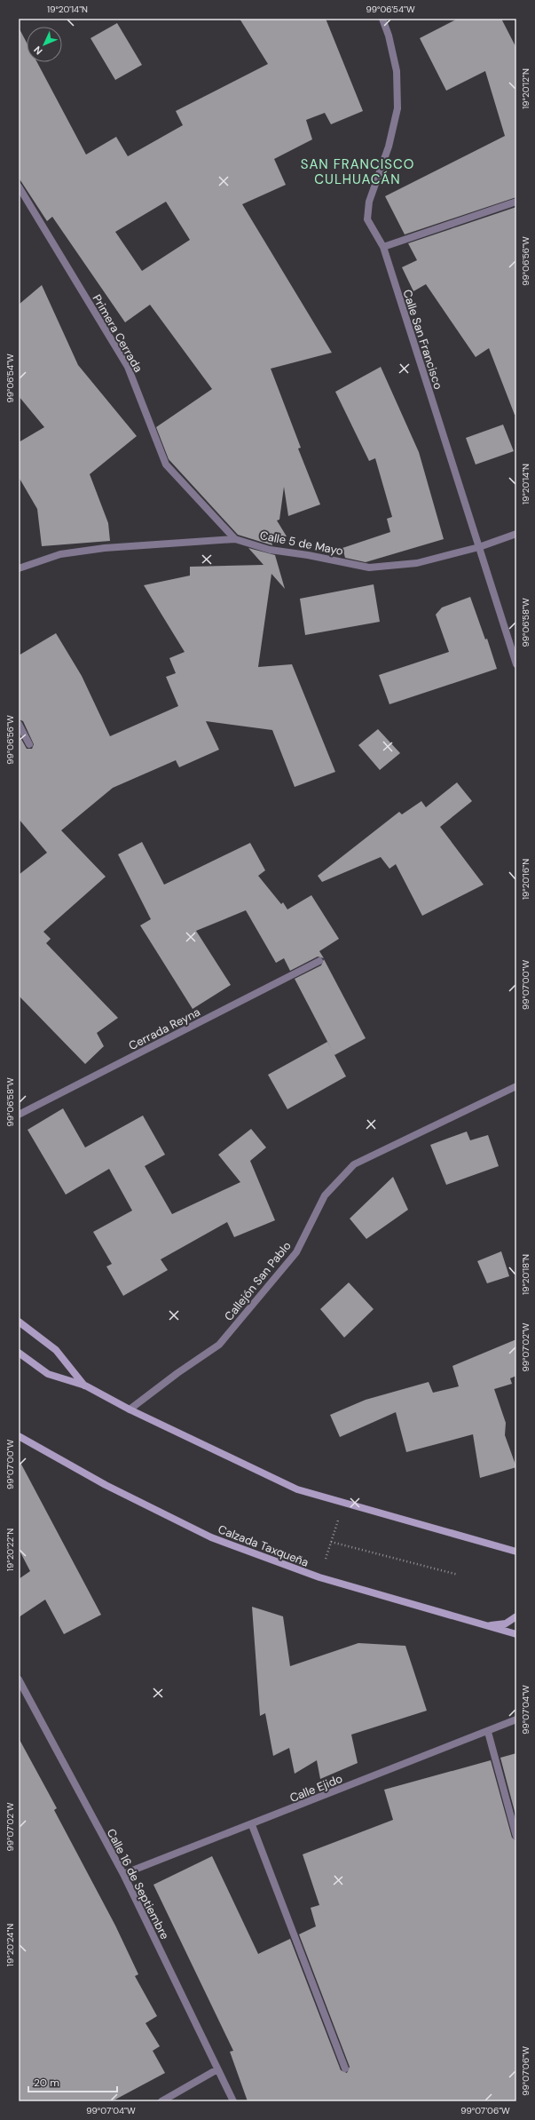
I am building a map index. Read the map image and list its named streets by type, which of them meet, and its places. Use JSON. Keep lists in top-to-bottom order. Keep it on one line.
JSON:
{"streets":{"main road":["Calzada Taxqueña"],"street":["Primera Cerrada","Calle San Francisco","Calle 5 de Mayo","Cerrada Reyna","Callejón San Pablo","Calle Ejido","Calle 16 de Septiembre"]},"crossings":[["Primera Cerrada","Calle 5 de Mayo"],["Calle San Francisco","Calle 5 de Mayo"],["Calle Ejido","Calle 16 de Septiembre"]],"districts":["SAN FRANCISCO CULHUACÁN"],"scale_bar":"20 m","north":"bottom left","coordinates":["19°20'14\"N","99°06'54\"W","19°20'12\"N","99°06'56\"W","99°06'58\"W","19°20'16\"N","99°07'00\"W","19°20'18\"N","99°07'02\"W","19°20'22\"N","99°07'04\"W","19°20'24\"N","99°07'06\"W"]}
